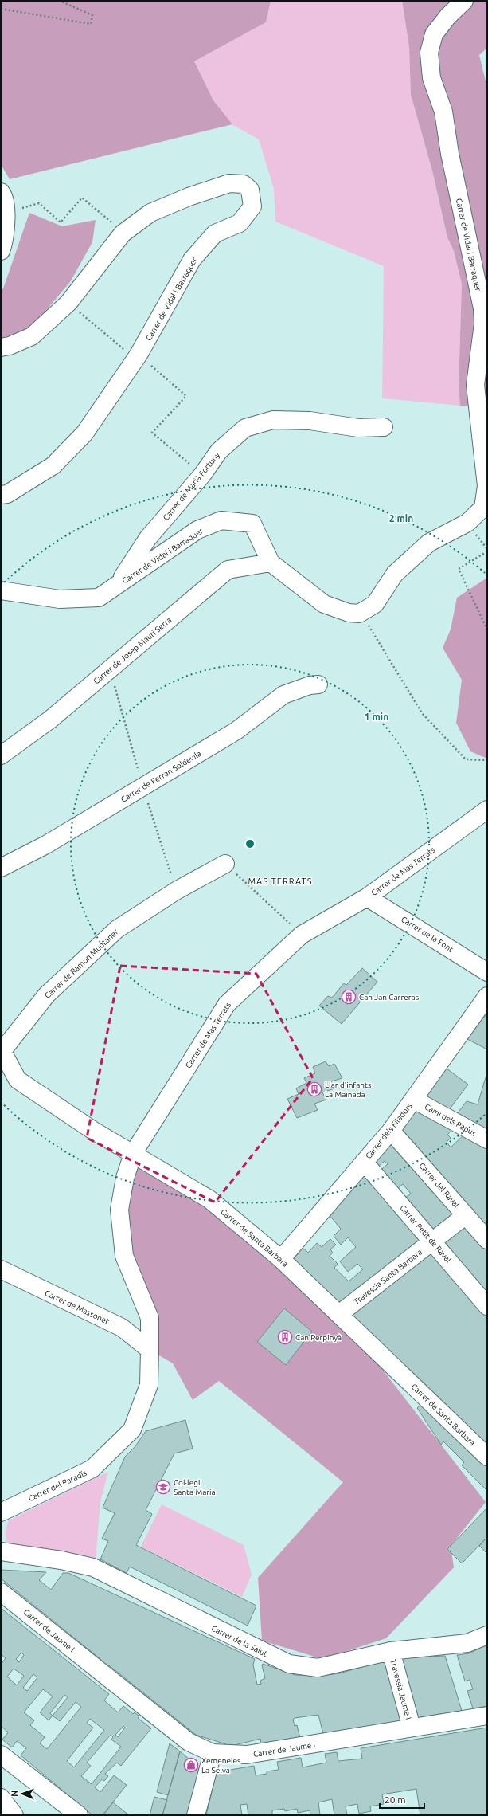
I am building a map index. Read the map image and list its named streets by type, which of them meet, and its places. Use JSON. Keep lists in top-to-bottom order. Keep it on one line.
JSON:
{"streets":{"street":["Carrer de Vidal i Barraquer","Carrer de Marià Fortuny","Carrer de Josep Mauri Serra","Carrer de Ferran Soldevila","Carrer de Mas Terrats","Carrer de la Font","Carrer de Ramon Muntaner","Camí dels Papus","Carrer dels Filadors","Carrer del Raval","Carrer Petit de Raval","Carrer de Santa Barbara","Travessia Santa Barbara","Carrer de Massonet","Carrer del Paradís","Carrer de Jaume I","Carrer de la Salut","Travessia Jaume I"]},"crossings":[["Carrer de Vidal i Barraquer","Carrer de Marià Fortuny"],["Carrer de Vidal i Barraquer","Carrer de Josep Mauri Serra"],["Carrer de Mas Terrats","Carrer de la Font"],["Carrer de Mas Terrats","Carrer de Santa Barbara"],["Carrer de Mas Terrats","Carrer de Massonet"],["Carrer de Mas Terrats","Carrer del Paradís"],["Carrer de Ramon Muntaner","Carrer de Santa Barbara"],["Camí dels Papus","Carrer dels Filadors"],["Carrer dels Filadors","Carrer del Raval"],["Carrer dels Filadors","Carrer Petit de Raval"],["Carrer dels Filadors","Carrer de Santa Barbara"],["Carrer del Raval","Travessia Santa Barbara"],["Carrer Petit de Raval","Travessia Santa Barbara"],["Carrer de Santa Barbara","Travessia Santa Barbara"],["Carrer de Massonet","Carrer del Paradís"],["Carrer de Jaume I","Travessia Jaume I"],["Carrer de la Salut","Travessia Jaume I"]],"districts":["MAS TERRATS"],"places":{"building":["Can Jan Carreras","Llar d'infants La Mainada","Can Perpinyà"],"school or university":["Col·legi Santa Maria"],"shop":["Xemeneies La Selva"]},"scale_bar":"20 m","north":"left","rings":["2 min","1 min"]}
